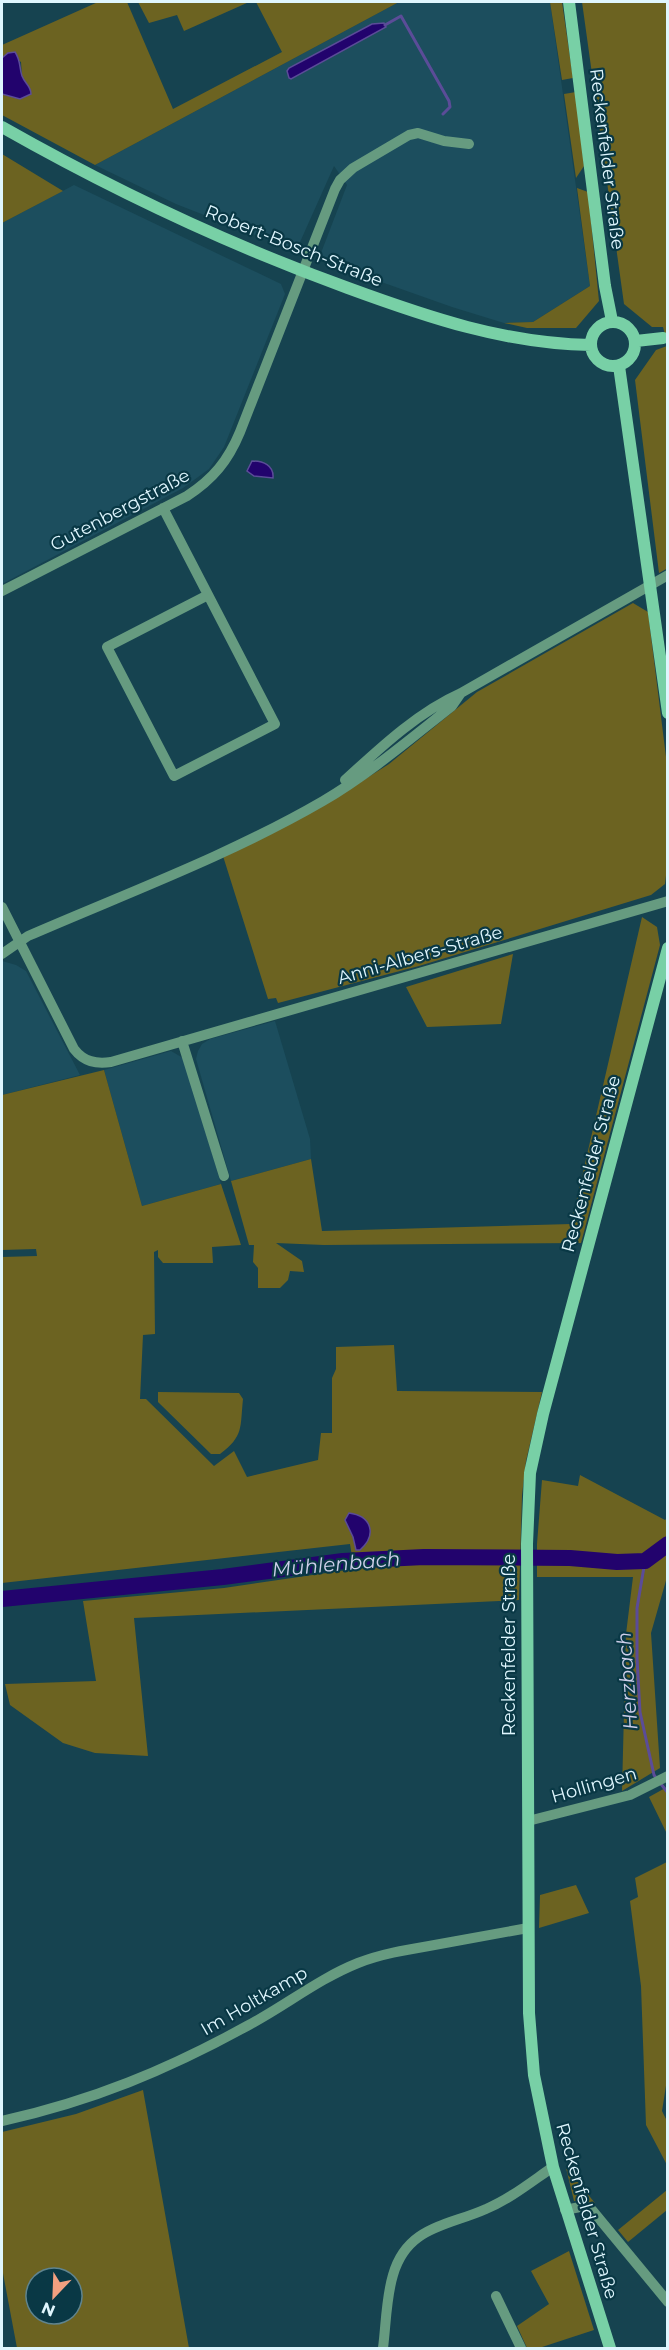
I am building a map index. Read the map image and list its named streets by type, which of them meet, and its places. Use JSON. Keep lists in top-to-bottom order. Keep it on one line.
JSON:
{"streets":{"street":["Reckenfelder Straße","Robert-Bosch-Straße","Gutenbergstraße","Anni-Albers-Straße","Hollingen","Im Holtkamp"]},"crossings":[["Reckenfelder Straße","Robert-Bosch-Straße"],["Reckenfelder Straße","Hollingen"],["Reckenfelder Straße","Im Holtkamp"],["Robert-Bosch-Straße","Gutenbergstraße"]],"water":["Mühlenbach","Herzbach"],"north":"bottom left"}
